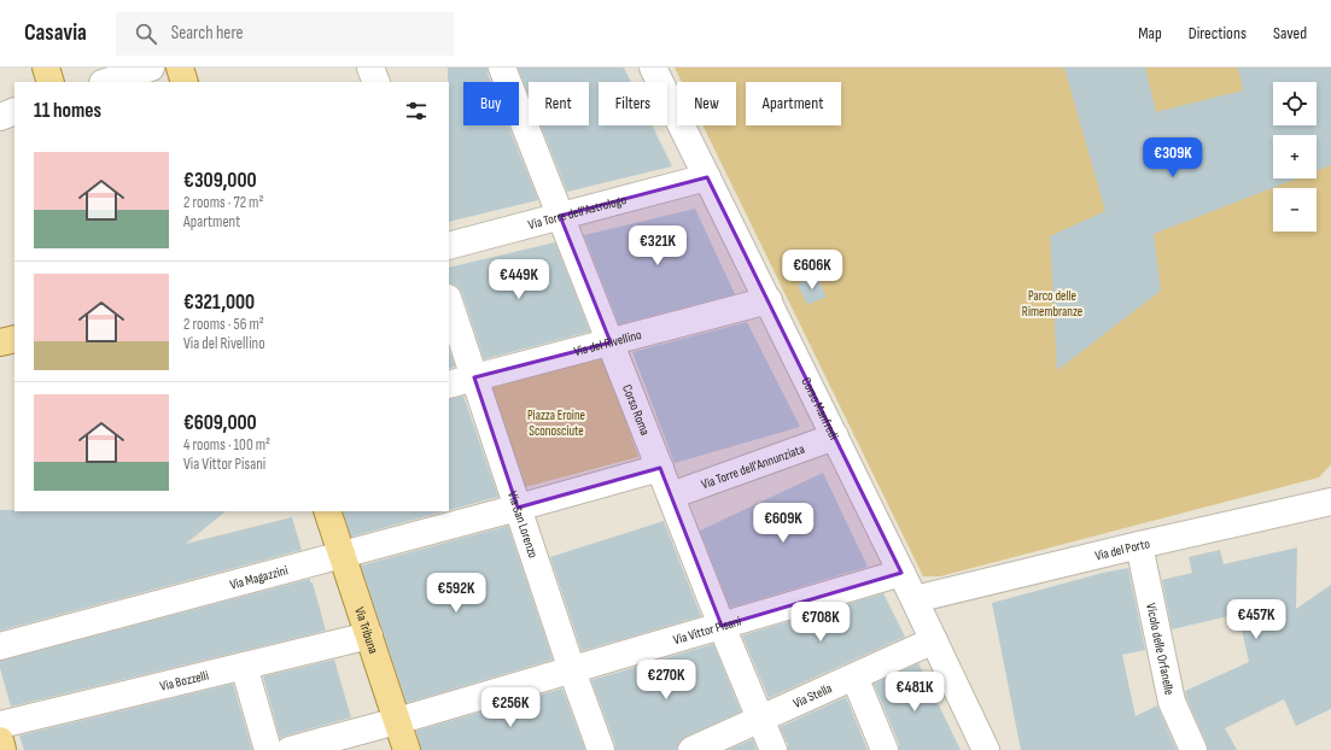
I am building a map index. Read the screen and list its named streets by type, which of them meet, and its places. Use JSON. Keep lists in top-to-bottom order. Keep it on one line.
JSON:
{"streets":{"main road":["Via Tribuna"],"street":["Via Torre dell'Astrologo","Via del Rivellino","Corso Manfredi","Corso Roma","Via Torre dell'Annunziata","Via San Lorenzo","Via del Porto","Via Magazzini","Via Vittor Pisani","Vicolo delle Orfanelle","Via Bozzelli","Via Stella"]},"crossings":[["Via Torre dell'Astrologo","Corso Manfredi"],["Via Torre dell'Astrologo","Corso Roma"],["Via del Rivellino","Corso Manfredi"],["Via del Rivellino","Corso Roma"],["Via del Rivellino","Via San Lorenzo"],["Corso Manfredi","Via Torre dell'Annunziata"],["Corso Manfredi","Via del Porto"],["Corso Manfredi","Via Vittor Pisani"],["Corso Manfredi","Via Stella"],["Corso Roma","Via Torre dell'Annunziata"],["Corso Roma","Via Vittor Pisani"],["Corso Roma","Via Stella"],["Via San Lorenzo","Via Magazzini"],["Via San Lorenzo","Via Vittor Pisani"],["Via del Porto","Vicolo delle Orfanelle"],["Via Magazzini","Via Tribuna"],["Via Tribuna","Via Vittor Pisani"],["Via Tribuna","Via Bozzelli"]],"parks":["Parco delle Rimembranze","Piazza Eroine Sconosciute"],"page":{"header":"Casavia","search":"Search here","nav":["Map","Directions","Saved"],"map_buttons":["+","−"],"chip":["Buy","Rent","Filters","New","Apartment"],"heading":"11 homes","price":["€309K","€321K","€606K","€449K","€609K","€592K","€457K","€708K","€270K","€481K","€256K"],"list":[{"name":"€309,000","note":"2 rooms · 72 m² · Apartment"},{"name":"€321,000","note":"2 rooms · 56 m² · Via del Rivellino"},{"name":"€609,000","note":"4 rooms · 100 m² · Via Vittor Pisani"}]}}
